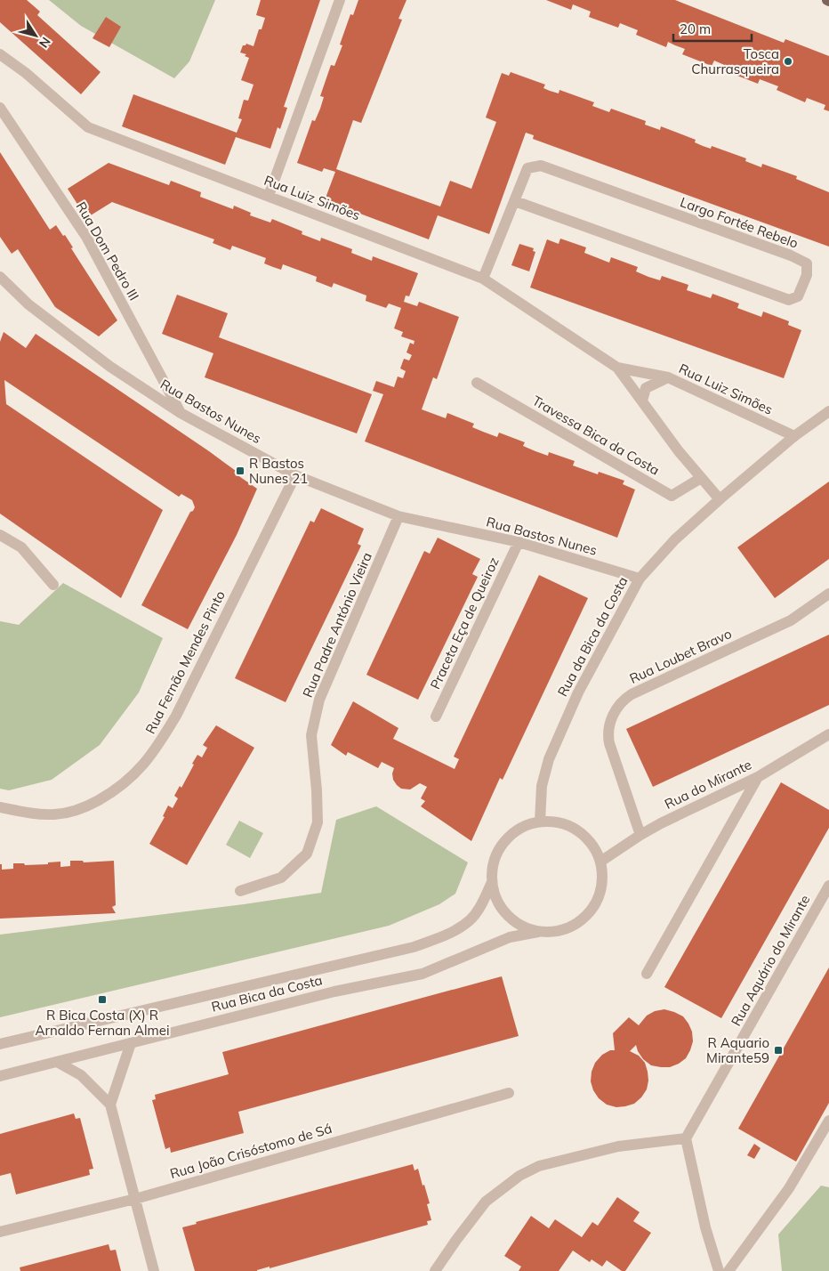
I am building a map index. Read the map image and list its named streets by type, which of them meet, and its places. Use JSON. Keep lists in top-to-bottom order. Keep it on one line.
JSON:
{"streets":{"street":["Rua Luiz Simões","Largo Fortée Rebelo","Rua Dom Pedro III","Rua Bastos Nunes","Travessa Bica da Costa","Praceta Eça de Queiroz","Rua Padre António Vieira","Rua da Bica da Costa","Rua Loubet Bravo","Rua Fernão Mendes Pinto","Rua do Mirante","Rua Aquário do Mirante","Rua Bica da Costa","Rua João Crisóstomo de Sá"]},"crossings":[["Rua Luiz Simões","Largo Fortée Rebelo"],["Rua Luiz Simões","Travessa Bica da Costa"],["Rua Luiz Simões","Rua da Bica da Costa"],["Rua Dom Pedro III","Rua Bastos Nunes"],["Rua Bastos Nunes","Praceta Eça de Queiroz"],["Rua Bastos Nunes","Rua Padre António Vieira"],["Rua Bastos Nunes","Rua da Bica da Costa"],["Rua Bastos Nunes","Rua Fernão Mendes Pinto"],["Rua da Bica da Costa","Rua do Mirante"],["Rua da Bica da Costa","Rua Bica da Costa"],["Rua Loubet Bravo","Rua do Mirante"],["Rua do Mirante","Rua Bica da Costa"]],"places":{"other":["Tosca Churrasqueira"],"transit":["R Bastos Nunes 21","R Bica Costa (X) R Arnaldo Fernan Almei","R Aquario Mirante59"]},"scale_bar":"20 m","north":"bottom right"}
